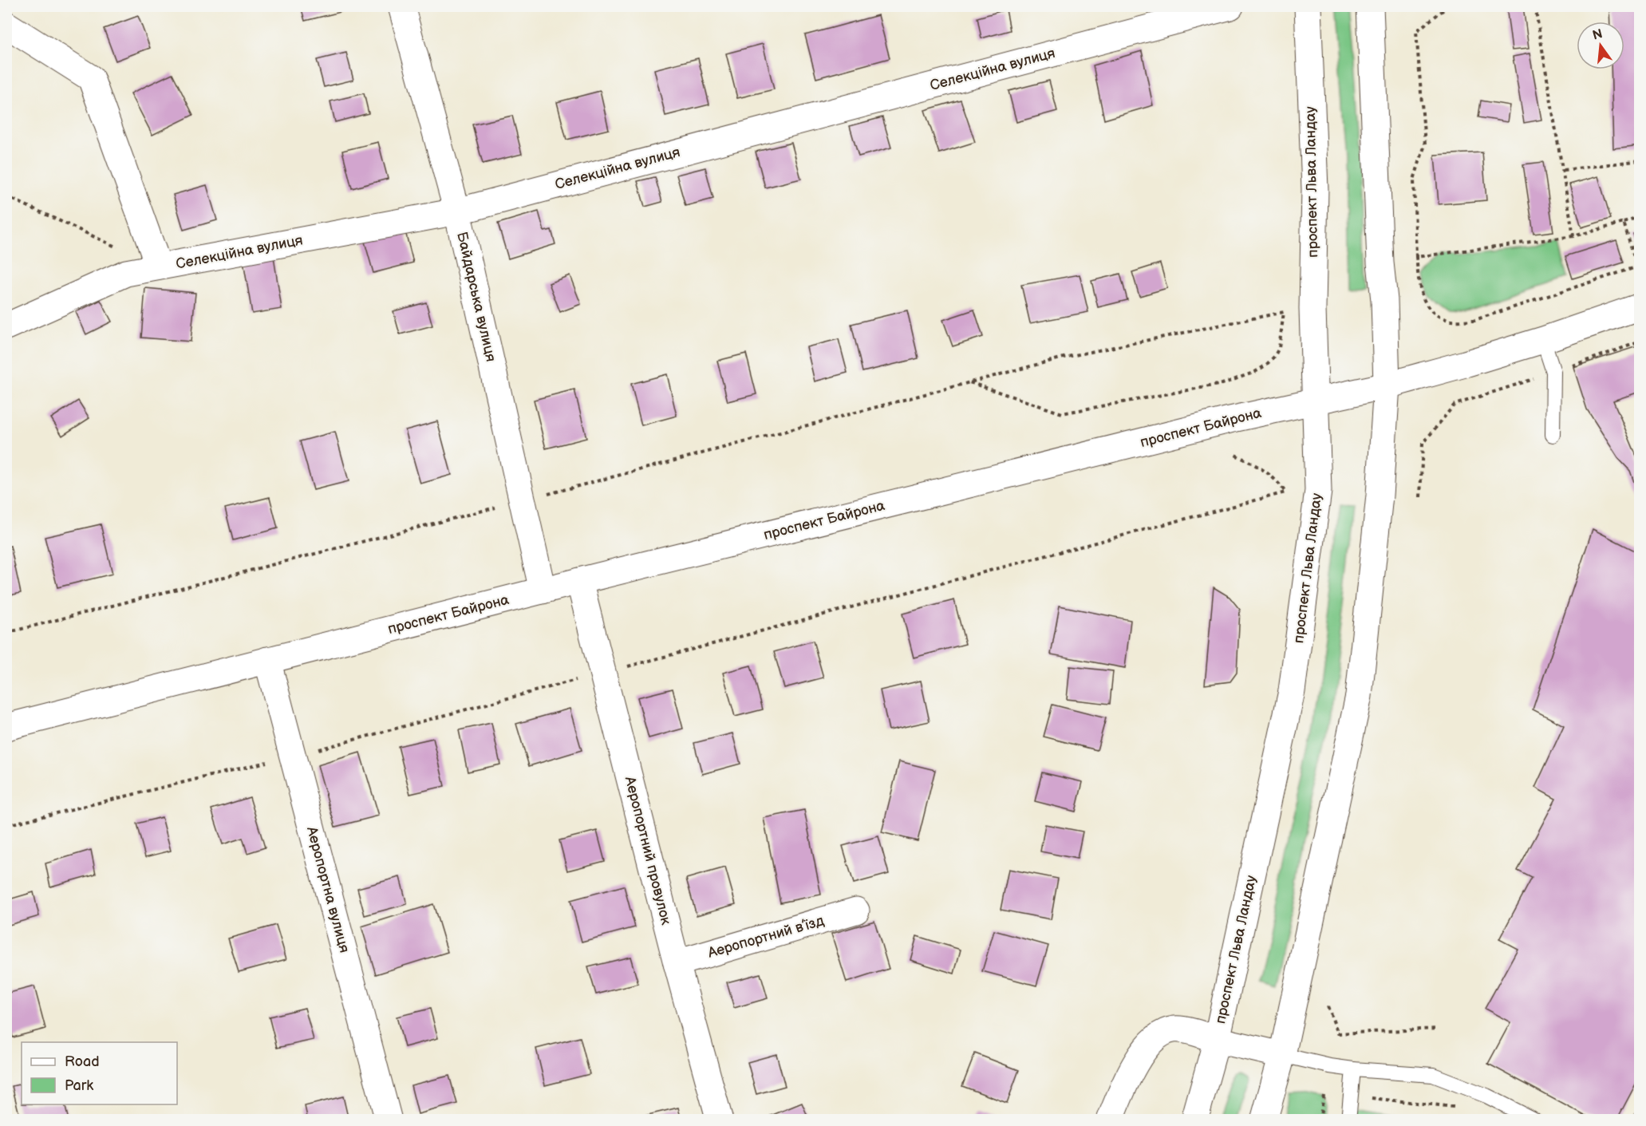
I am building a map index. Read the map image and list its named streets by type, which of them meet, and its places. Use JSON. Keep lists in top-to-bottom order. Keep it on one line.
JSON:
{"streets":{"main road":["Селекційна вулиця","проспект Льва Ландау","Байдарська вулиця","проспект Байрона","Аеропортний провулок","Аеропортна вулиця","Аеропортний в’їзд"]},"crossings":[["Селекційна вулиця","Байдарська вулиця"],["проспект Льва Ландау","проспект Байрона"],["Байдарська вулиця","проспект Байрона"],["проспект Байрона","Аеропортний провулок"],["проспект Байрона","Аеропортна вулиця"],["Аеропортний провулок","Аеропортний в’їзд"]],"legend":["Road","Park"],"north":"top"}
